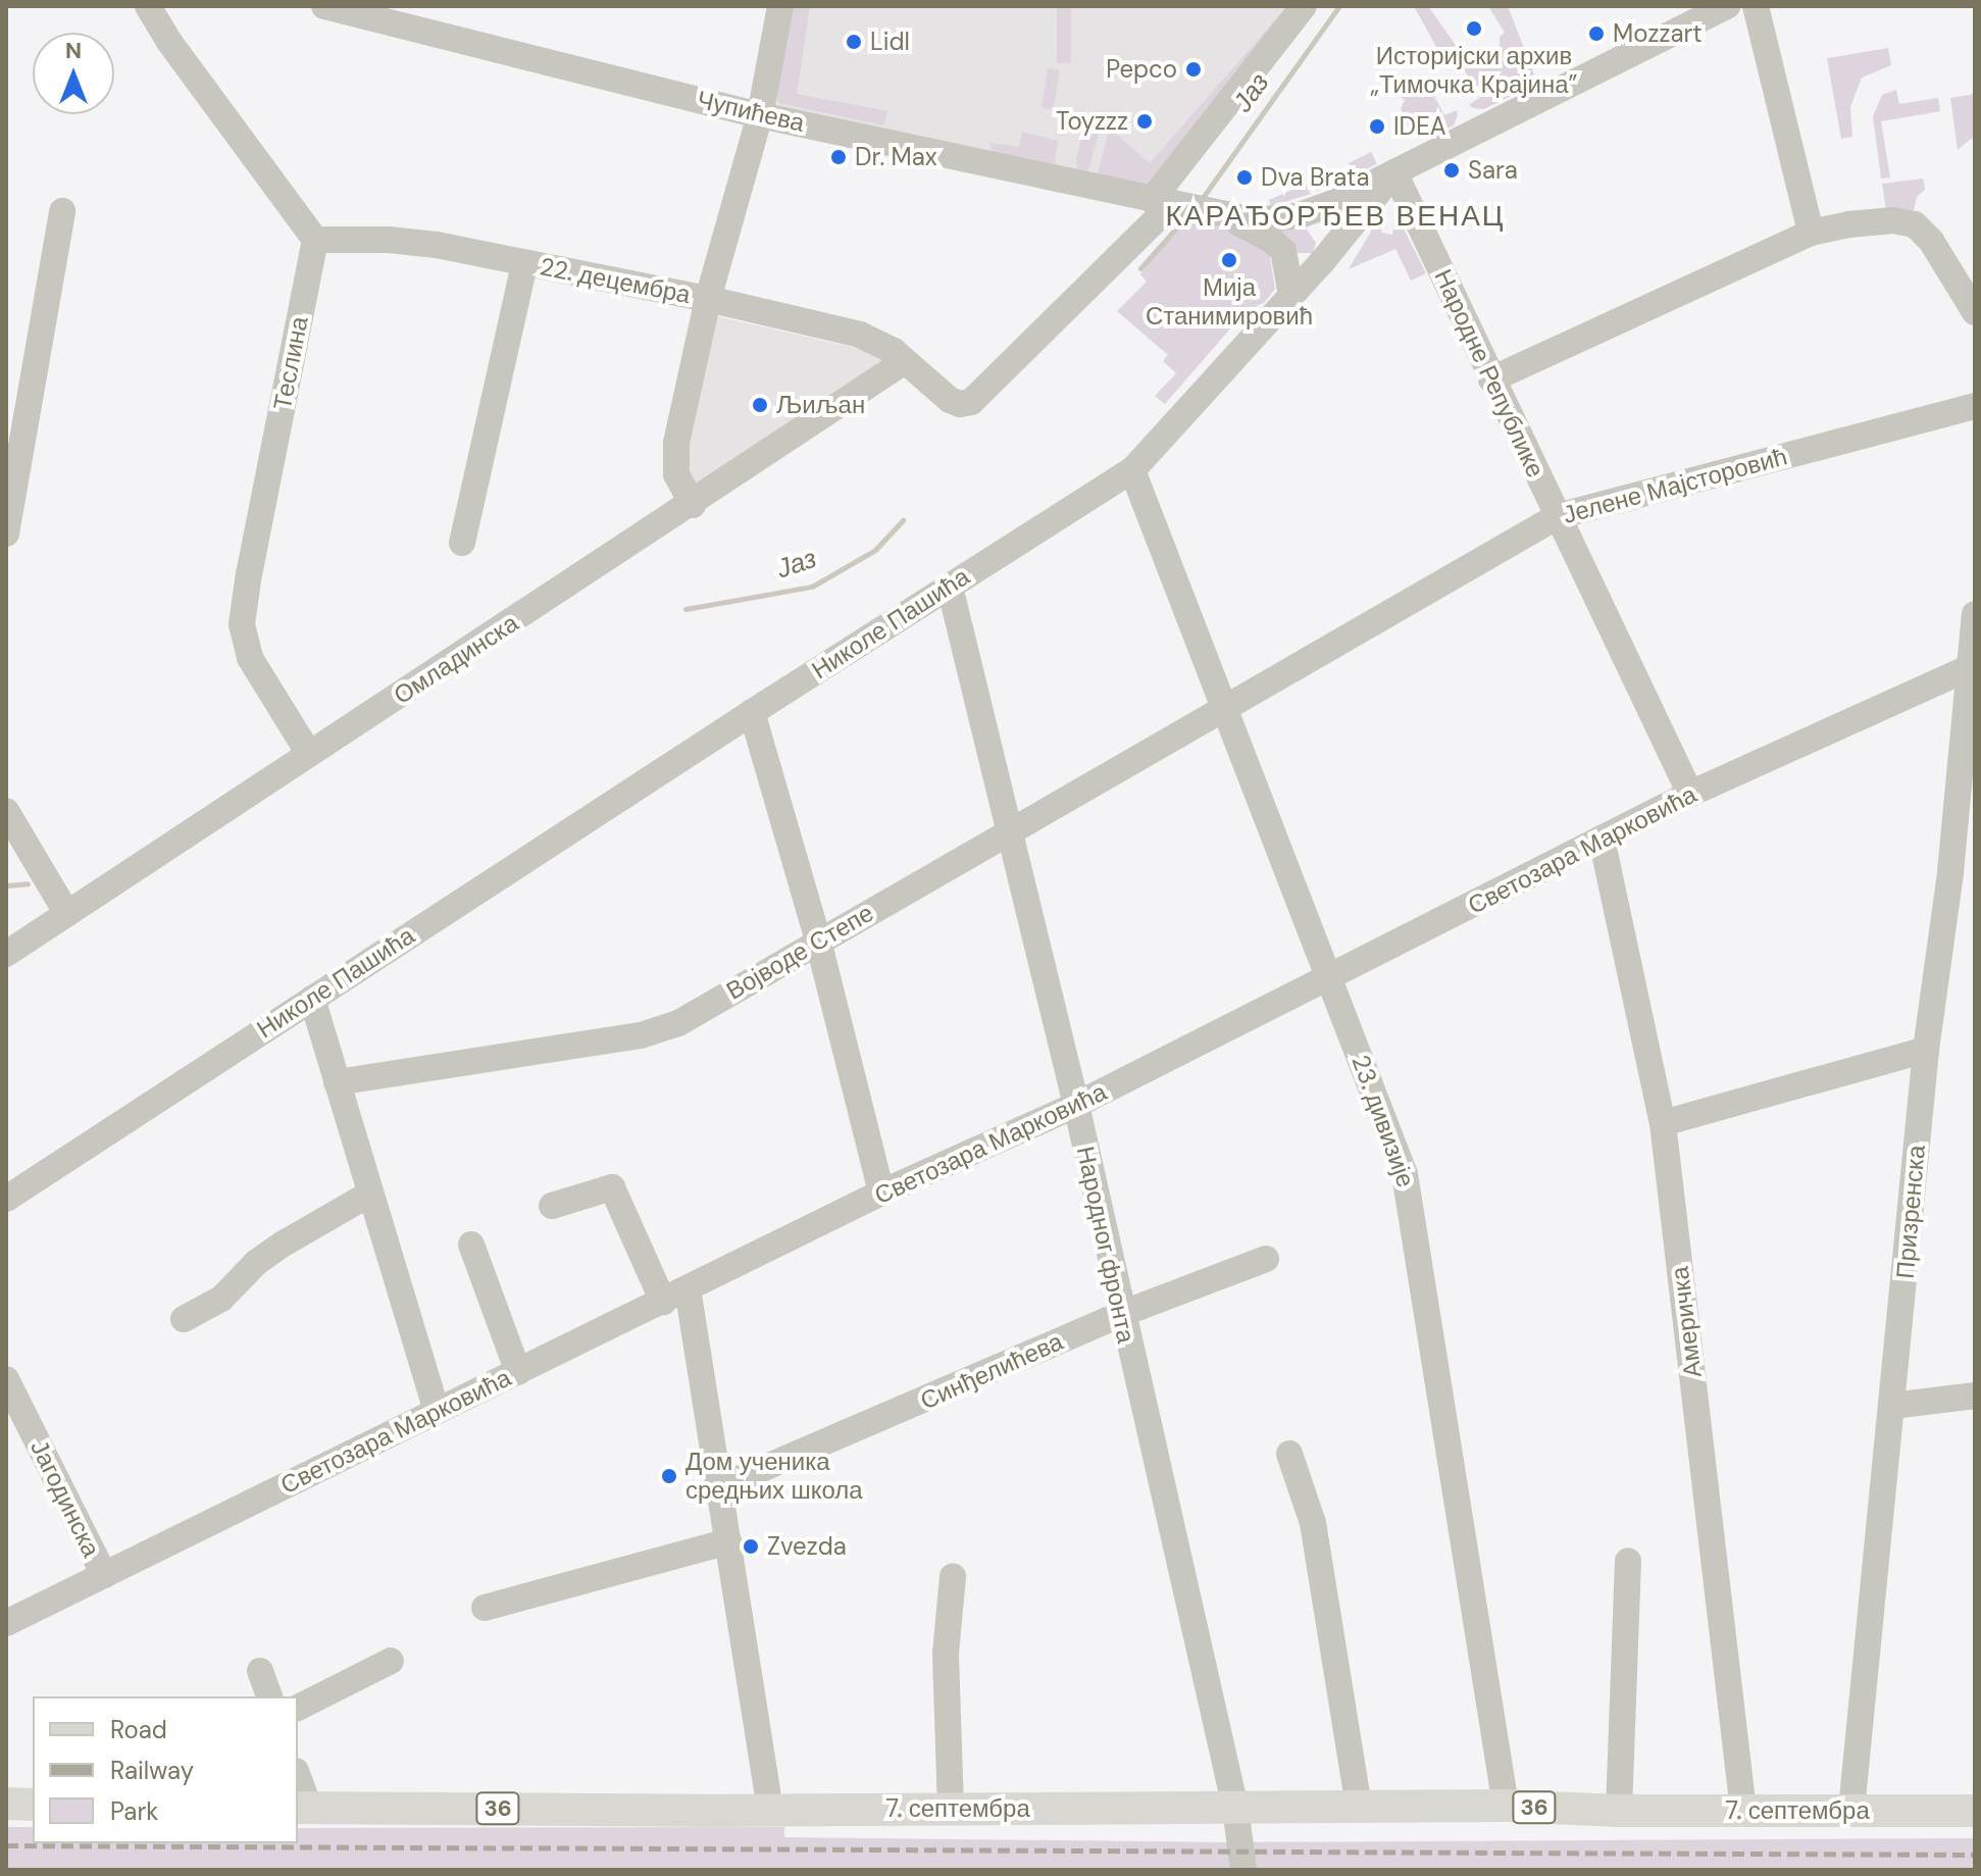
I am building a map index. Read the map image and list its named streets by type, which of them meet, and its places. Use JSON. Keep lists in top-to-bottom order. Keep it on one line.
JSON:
{"streets":{"main road":["36","7. септембра"],"street":["Чупићева","22. децембра","Теслина","Народне Републике","Јелене Мајсторовић","Николе Пашића","Омладинска","Светозара Марковића","Војводе Степе","23. дивизије","Призренска","Народног фронта","Америчка","Синђелићева","Јагодинска"]},"crossings":[["Чупићева","22. децембра"],["22. децембра","Теслина"],["22. децембра","Омладинска"],["Теслина","Омладинска"],["Народне Републике","Јелене Мајсторовић"],["Народне Републике","Николе Пашића"],["Народне Републике","Светозара Марковића"],["Јелене Мајсторовић","Војводе Степе"],["Јелене Мајсторовић","23. дивизије"],["Николе Пашића","23. дивизије"],["Николе Пашића","Народног фронта"],["Светозара Марковића","23. дивизије"],["Светозара Марковића","Призренска"],["Светозара Марковића","Народног фронта"],["Светозара Марковића","Америчка"],["Светозара Марковића","Јагодинска"],["Војводе Степе","23. дивизије"],["Војводе Степе","Народног фронта"],["23. дивизије","7. септембра"],["Призренска","7. септембра"],["Народног фронта","Синђелићева"],["Народног фронта","7. септембра"],["Америчка","7. септембра"]],"districts":["КАРАЂОРЂЕВ ВЕНАЦ"],"water":["Јаз"],"places":["Историјски архив „Тимочка Крајина”","Mozzart","Lidl","Pepco","Toyzzz","IDEA","Dr. Max","Sara","Dva Brata","Мија Станимировић","Љиљан","Дом ученика средњих школа","Zvezda"],"legend":["Road","Railway","Park"],"north":"top"}
